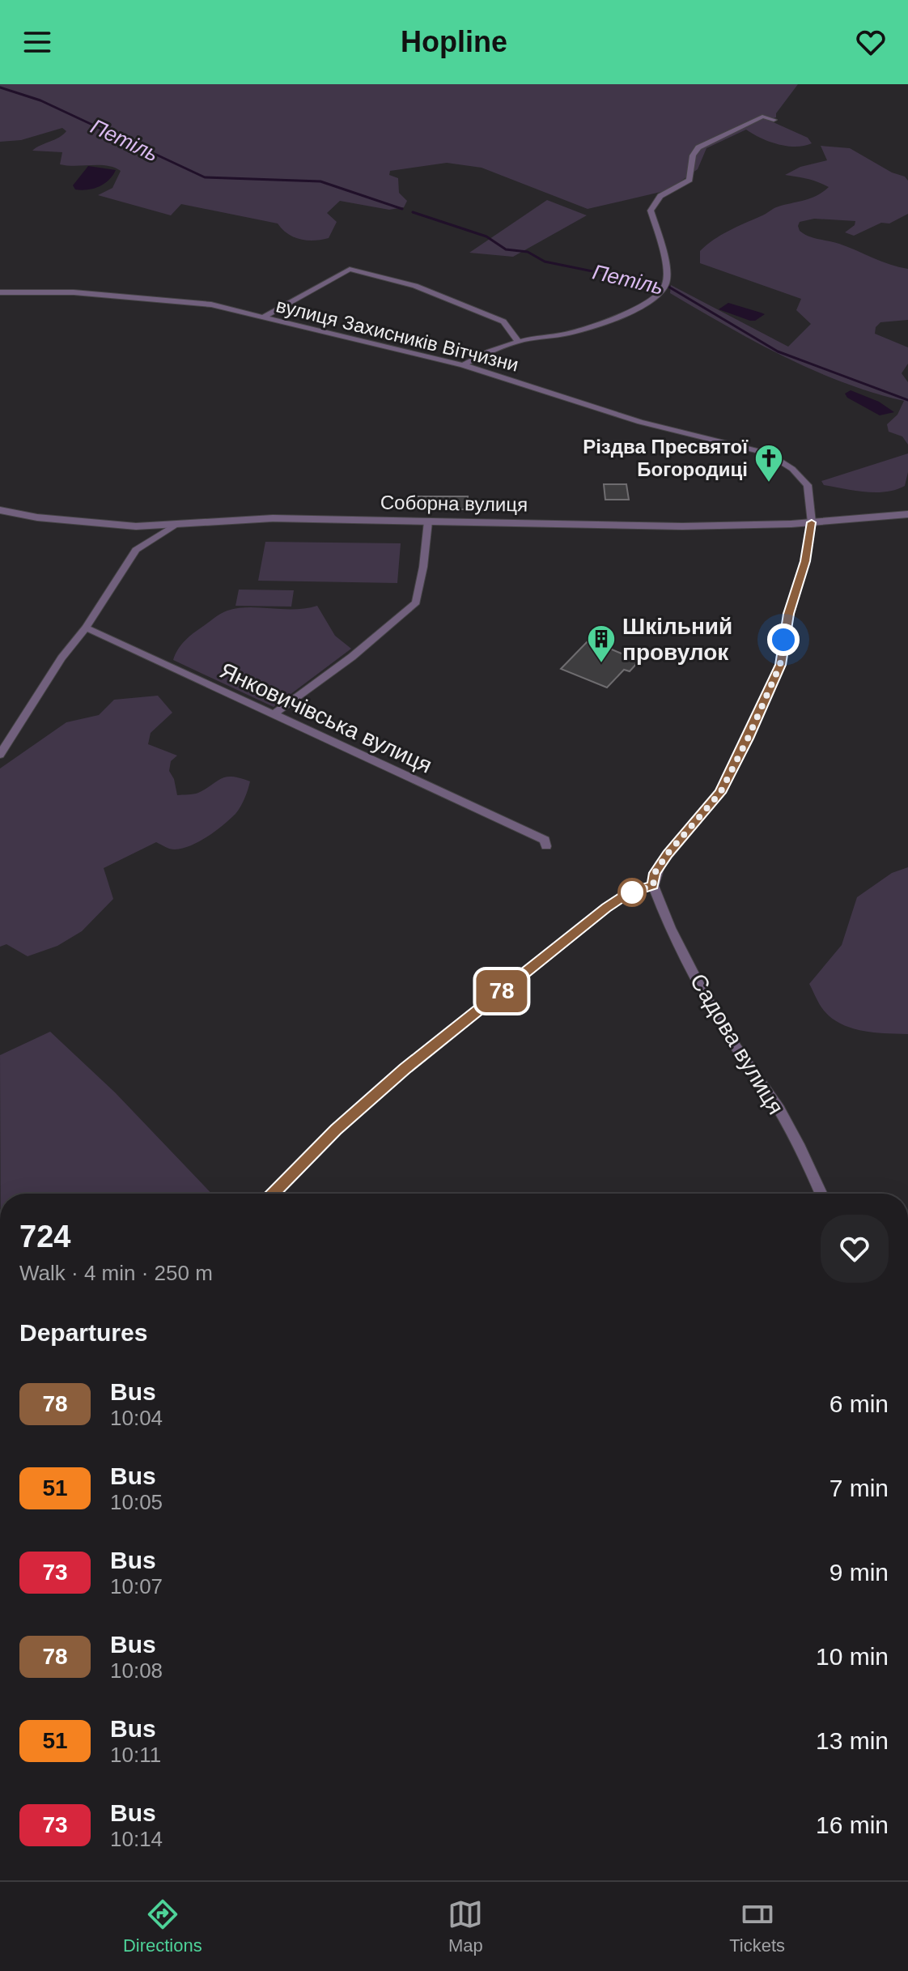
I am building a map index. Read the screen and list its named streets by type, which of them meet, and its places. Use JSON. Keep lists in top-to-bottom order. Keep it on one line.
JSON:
{"streets":{"street":["вулиця Захисників Вітчизни","Соборна вулиця","Янковичівська вулиця","Садова вулиця"]},"crossings":[["вулиця Захисників Вітчизни","Соборна вулиця"],["вулиця Захисників Вітчизни","Садова вулиця"]],"water":["Петіль"],"places":{"church":["Різдва Пресвятої Богородиці"],"building":["Шкільний провулок"]},"lines":["bus line 78"],"page":{"header":"Hopline","on_map":"78","heading":[["724","Walk · 4 min · 250 m"],"Departures"],"list":[{"mark":"78","name":"Bus","note":"10:04","value":"6 min"},{"mark":"51","name":"Bus","note":"10:05","value":"7 min"},{"mark":"73","name":"Bus","note":"10:07","value":"9 min"},{"mark":"78","name":"Bus","note":"10:08","value":"10 min"},{"mark":"51","name":"Bus","note":"10:11","value":"13 min"},{"mark":"73","name":"Bus","note":"10:14","value":"16 min"}],"tabs":["Directions","Map","Tickets"]}}
